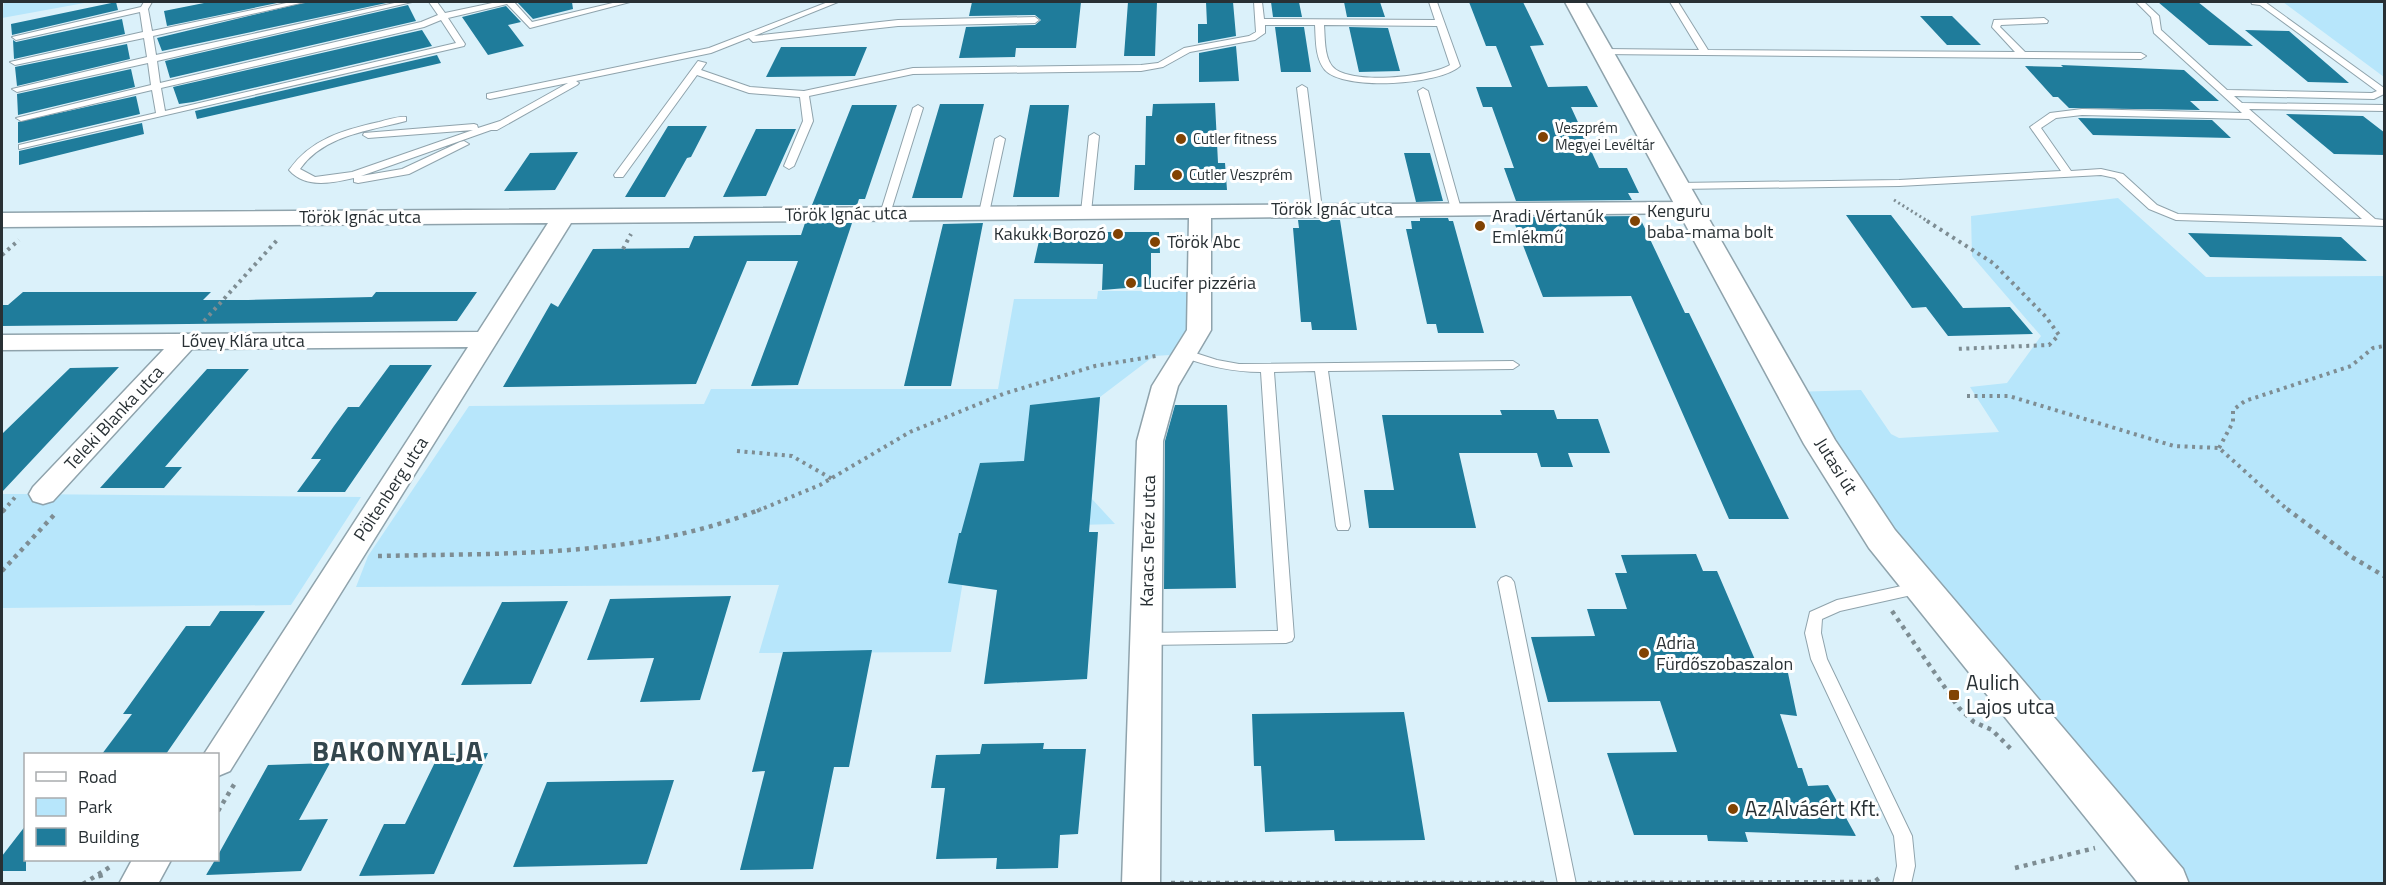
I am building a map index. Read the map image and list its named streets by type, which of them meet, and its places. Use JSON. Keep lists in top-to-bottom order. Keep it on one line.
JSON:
{"streets":{"street":["Török Ignác utca","Lővey Klára utca","Teleki Blanka utca","Jutasi út","Pöltenberg utca","Karacs Teréz utca"]},"crossings":[["Török Ignác utca","Jutasi út"],["Török Ignác utca","Pöltenberg utca"],["Török Ignác utca","Karacs Teréz utca"],["Lővey Klára utca","Teleki Blanka utca"],["Lővey Klára utca","Pöltenberg utca"]],"districts":["BAKONYALJA"],"places":{"other":["Veszprém Megyei Levéltár","Cutler fitness","Cutler Veszprém","Kenguru baba-mama bolt","Aradi Vértanúk Emlékmű","Kakukk Borozó","Török Abc","Lucifer pizzéria","Adria Fürdőszobaszalon","Az Alvásért Kft."],"transit":["Aulich Lajos utca"]},"legend":["Road","Park","Building"]}
